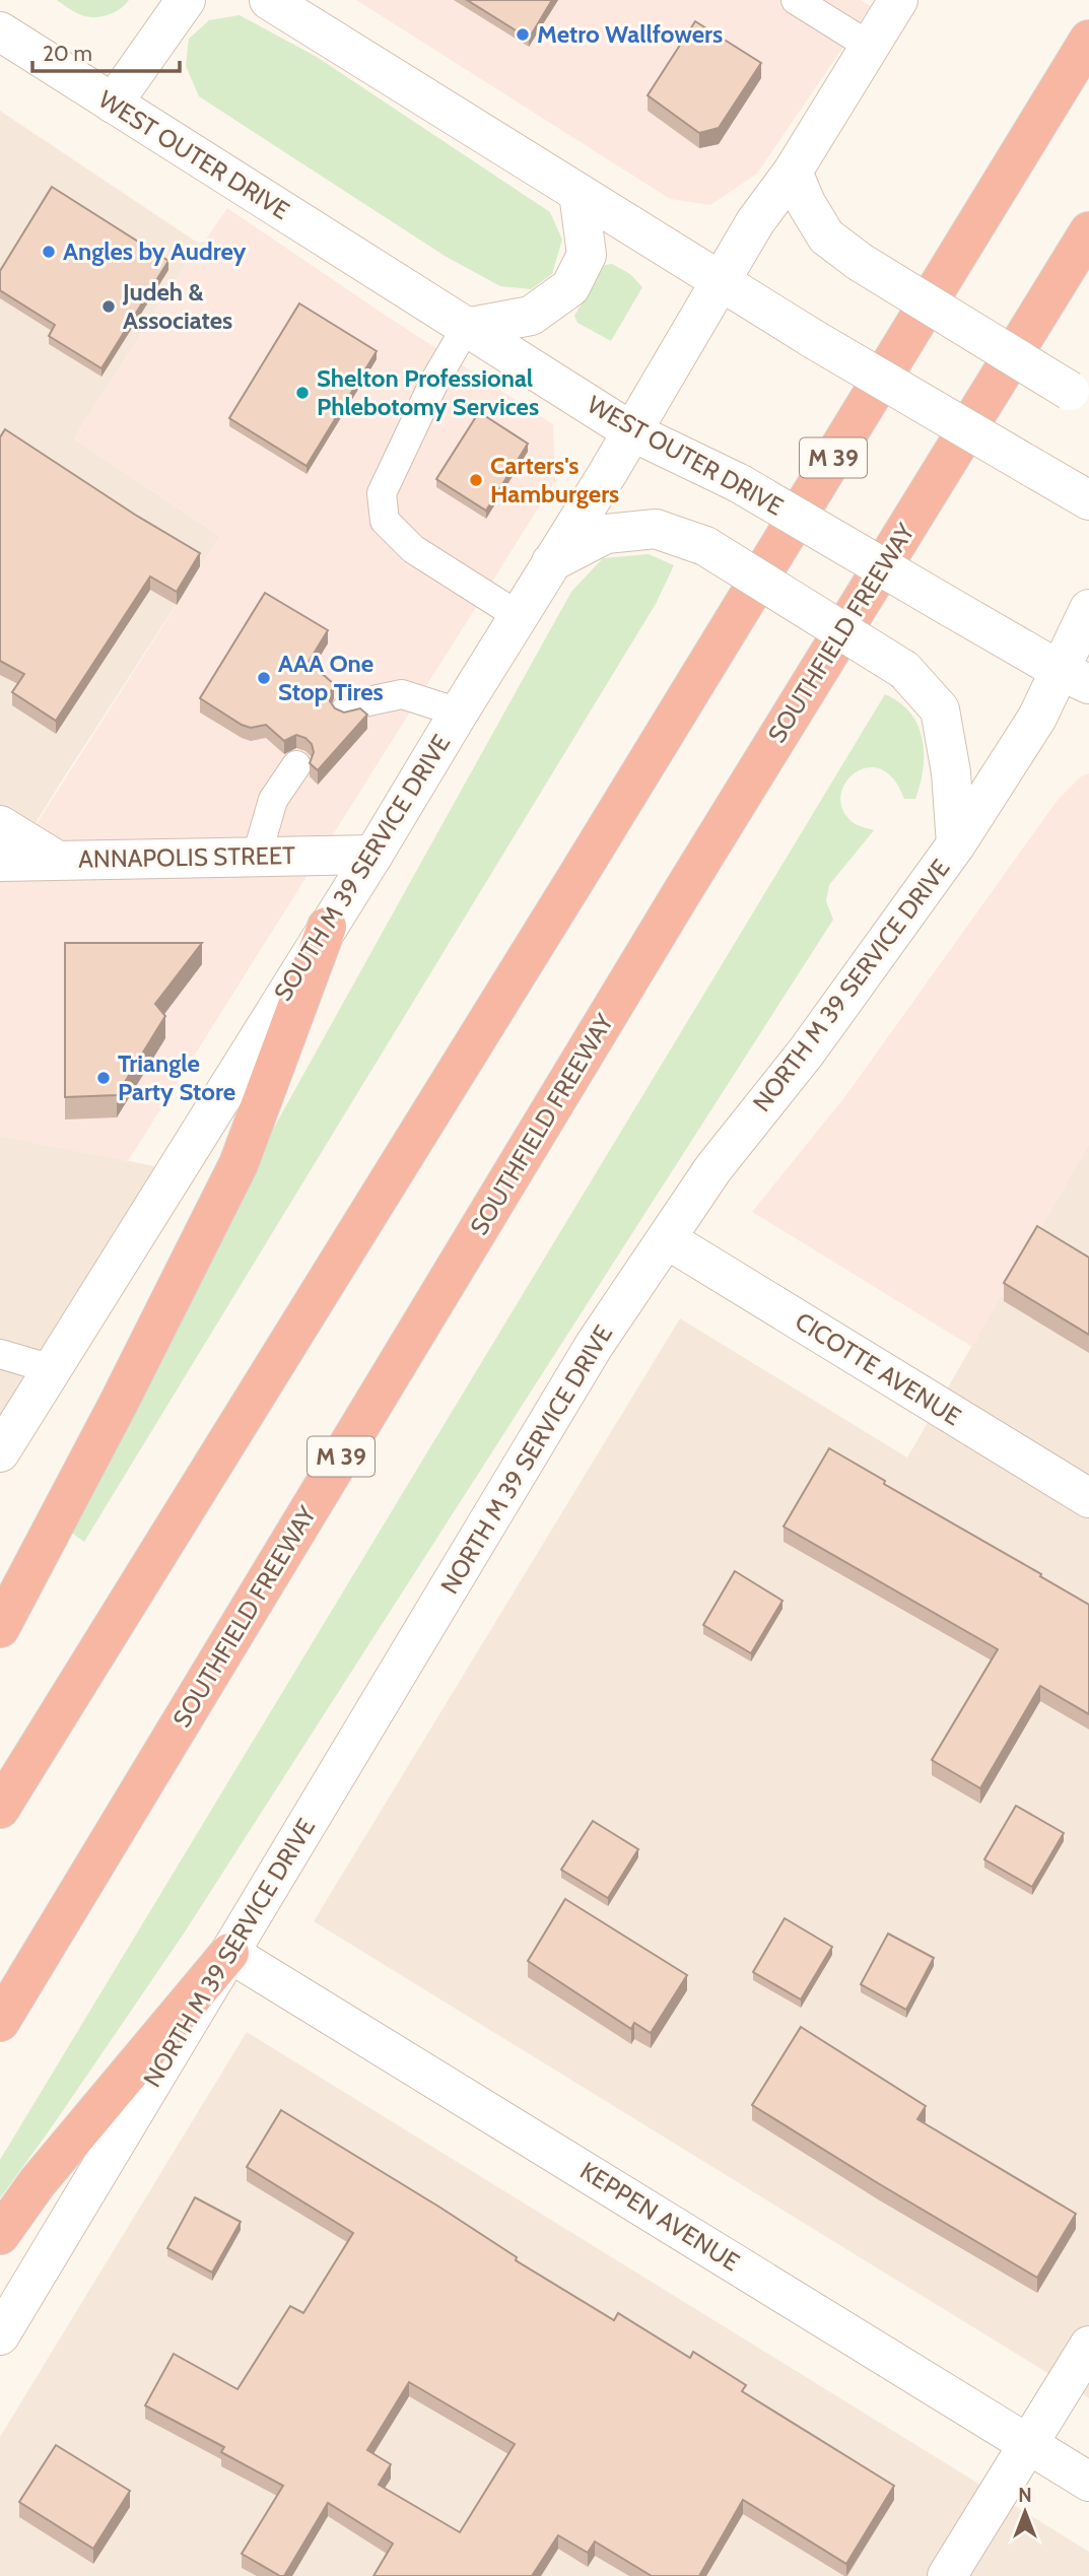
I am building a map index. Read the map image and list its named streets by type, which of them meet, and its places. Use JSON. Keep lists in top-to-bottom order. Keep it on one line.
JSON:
{"streets":{"highway":["M 39","SOUTHFIELD FREEWAY"],"main road":["WEST OUTER DRIVE","ANNAPOLIS STREET","SOUTH M 39 SERVICE DRIVE","NORTH M 39 SERVICE DRIVE","CICOTTE AVENUE","KEPPEN AVENUE"]},"crossings":[["WEST OUTER DRIVE","SOUTH M 39 SERVICE DRIVE"],["WEST OUTER DRIVE","NORTH M 39 SERVICE DRIVE"],["ANNAPOLIS STREET","SOUTH M 39 SERVICE DRIVE"],["NORTH M 39 SERVICE DRIVE","CICOTTE AVENUE"],["NORTH M 39 SERVICE DRIVE","KEPPEN AVENUE"]],"places":["Metro Wallfowers","Angles by Audrey","Judeh & Associates","Shelton Professional Phlebotomy Services","Carters's Hamburgers","AAA One Stop Tires","Triangle Party Store"],"scale_bar":"20 m","north":"top"}
